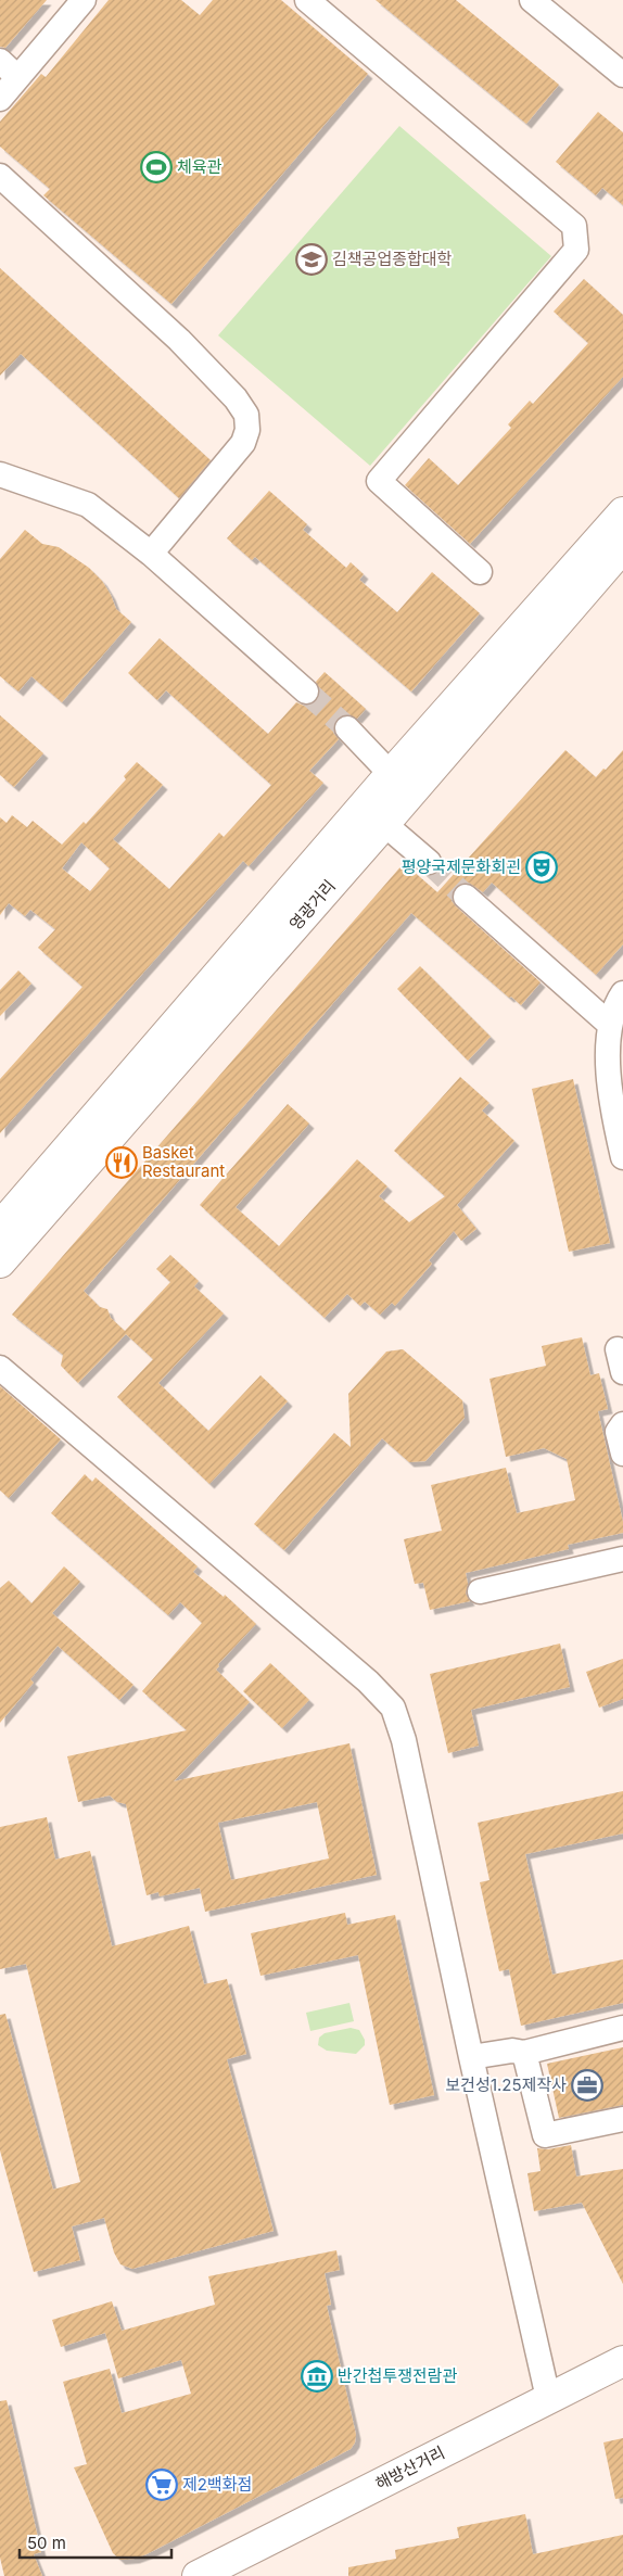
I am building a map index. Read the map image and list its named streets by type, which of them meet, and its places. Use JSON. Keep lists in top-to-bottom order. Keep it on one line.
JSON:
{"streets":{"main road":["영광거리","해방산거리"]},"places":{"sports":["체육관"],"school or university":["김책공업종합대학"],"theatre":["평양국제문화회괸"],"restaurant":["Basket Restaurant"],"office":["보건성1.25제작사"],"museum":["반간첩투쟁전람관"],"supermarket":["제2백화점"]},"scale_bar":"50 m"}
